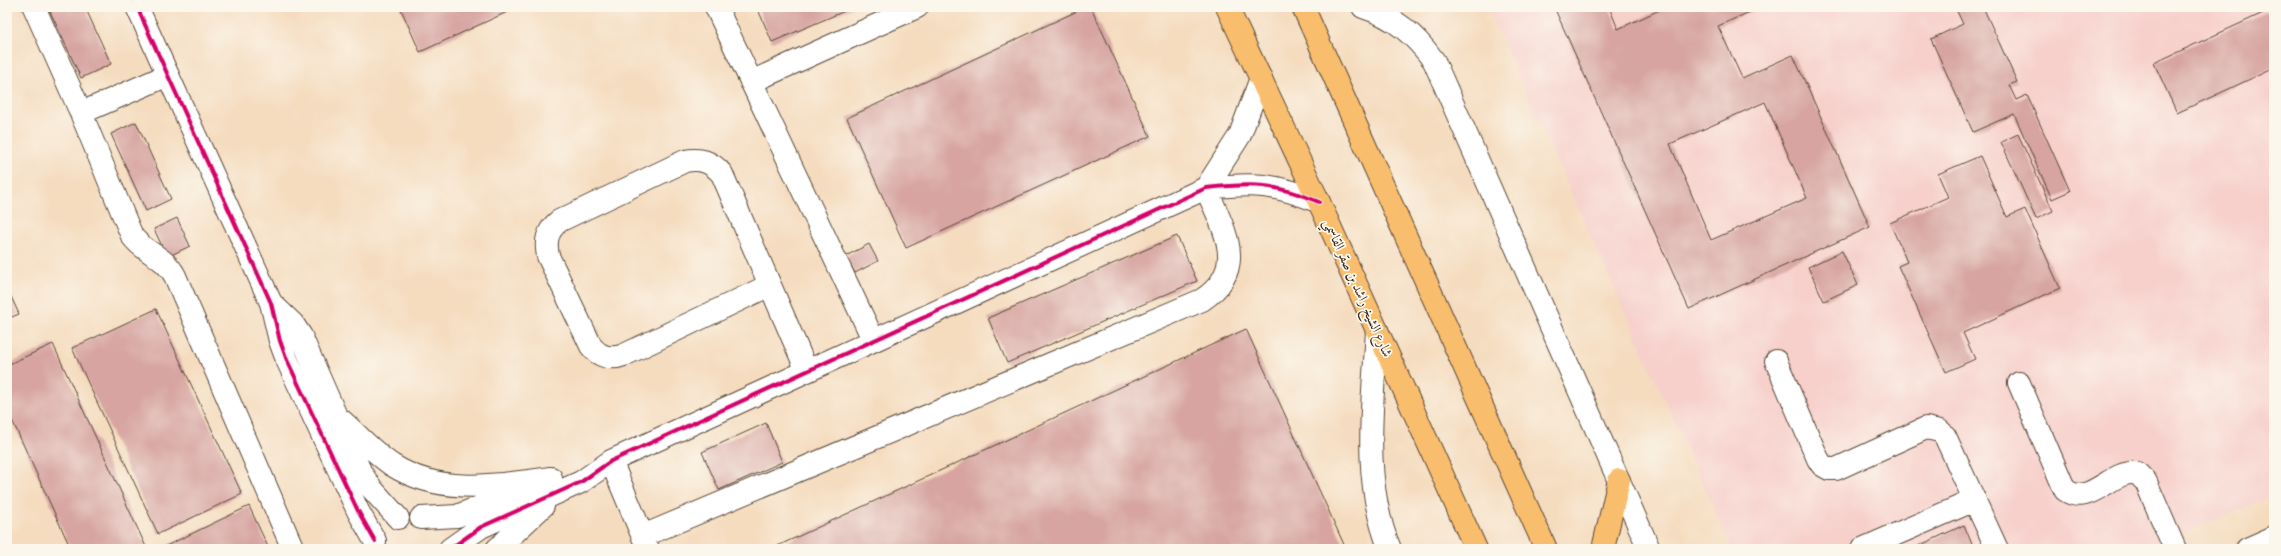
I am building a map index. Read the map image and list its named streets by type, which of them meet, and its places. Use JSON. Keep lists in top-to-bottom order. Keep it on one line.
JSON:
{"streets":{"main road":["شارع الشيخ راشد بن صقر القاسمي"]}}
